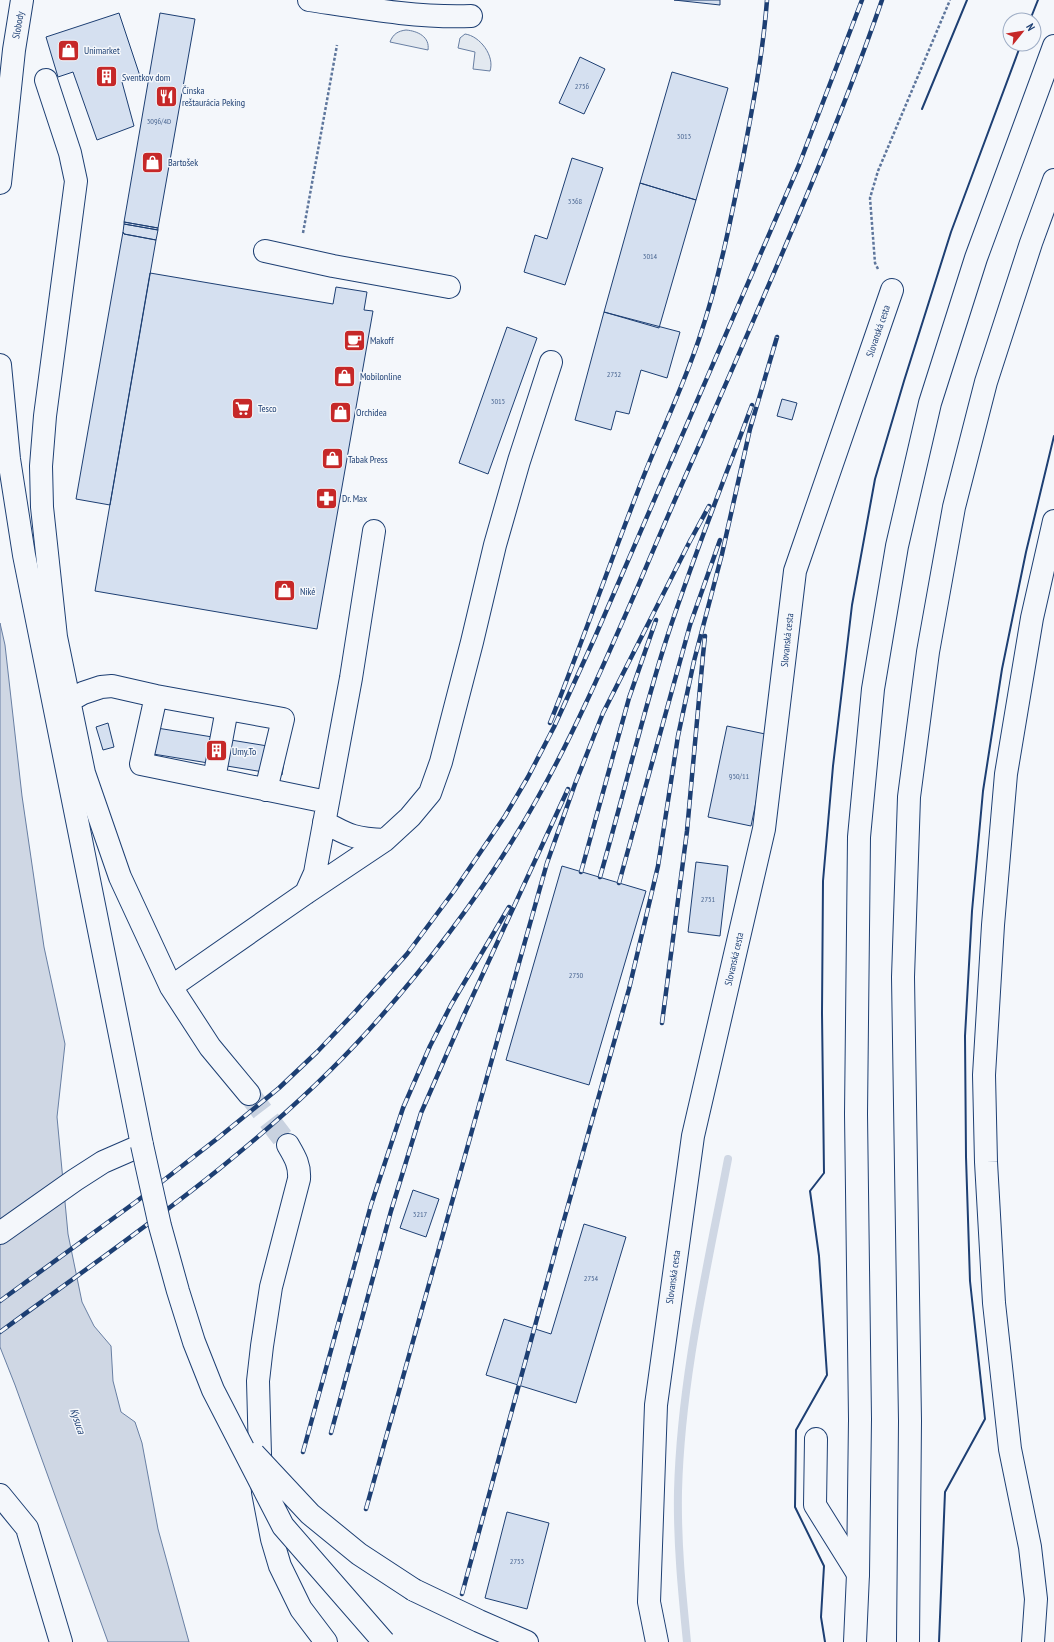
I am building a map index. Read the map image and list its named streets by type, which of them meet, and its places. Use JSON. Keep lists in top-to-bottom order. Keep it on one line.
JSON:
{"streets":{"main road":["Slobody","Slovanská cesta"]},"water":["Kysuca"],"places":{"shop":["Unimarket","Bartošek","Mobilonline","Orchidea","Tabak Press","Niké"],"building":["Sventkov dom","Umy.To"],"restaurant":["Čínska reštaurácia Peking"],"cafe":["Makoff"],"supermarket":["Tesco"],"pharmacy":["Dr. Max"]},"house_numbers":["2756","3096/4D","3013","3368","3014","2752","3015","950/11","2751","2750","3217","2754","2753"],"north":"top right"}
